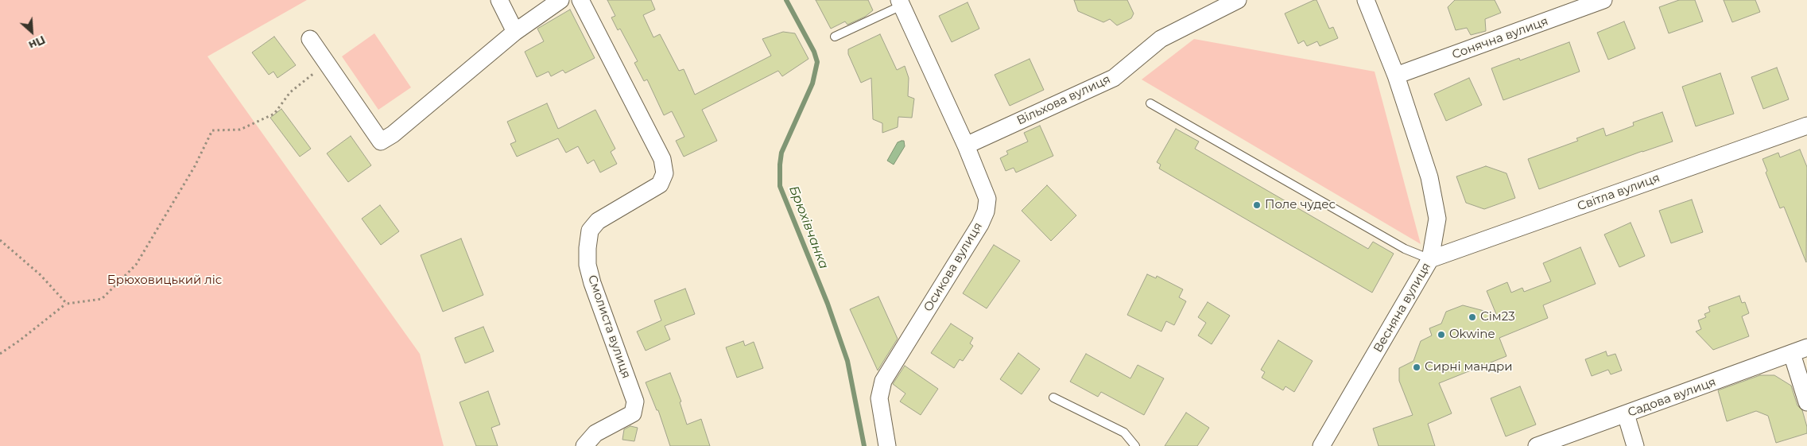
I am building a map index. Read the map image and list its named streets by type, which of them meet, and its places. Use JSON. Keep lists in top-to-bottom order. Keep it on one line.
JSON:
{"streets":{"street":["Сонячна вулиця","Вільхова вулиця","Світла вулиця","Осикова вулиця","Весняна вулиця","Смолиста вулиця","Садова вулиця"]},"crossings":[["Сонячна вулиця","Весняна вулиця"],["Вільхова вулиця","Осикова вулиця"],["Світла вулиця","Весняна вулиця"]],"water":["Брюхівчанка"],"parks":["Брюховицький ліс"],"places":["Поле чудес","Сім23","Okwine","Сирні мандри"],"north":"bottom right"}
